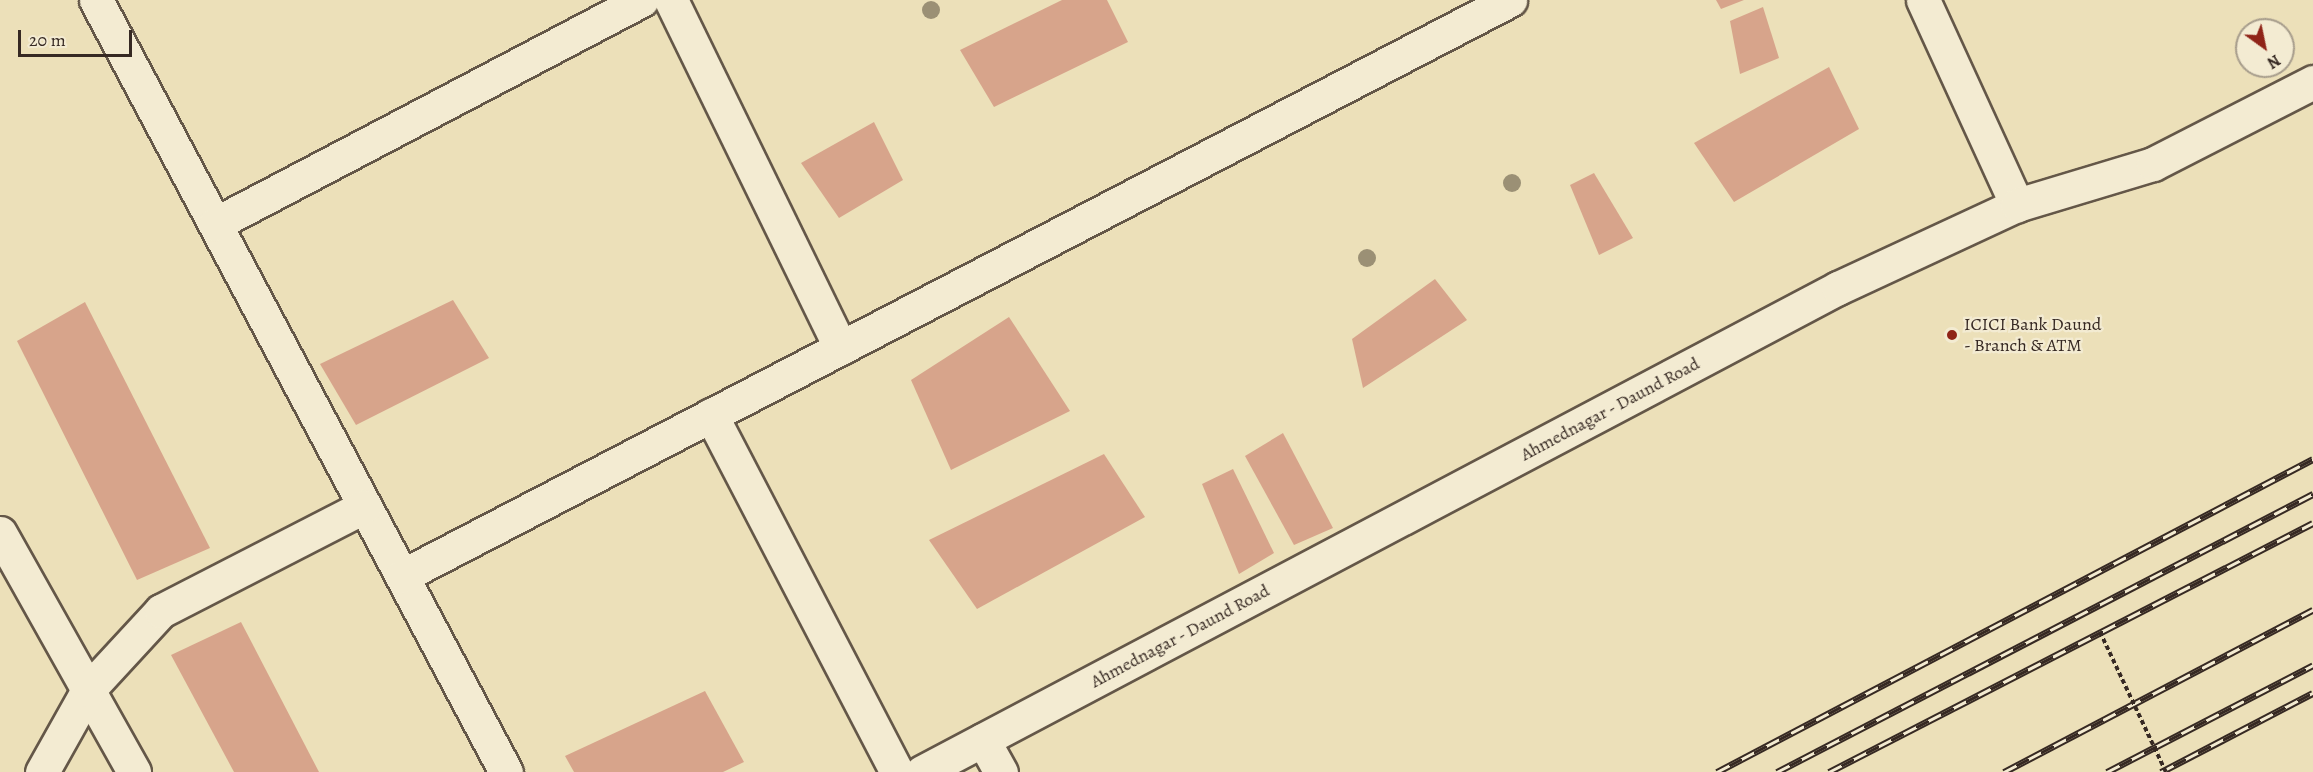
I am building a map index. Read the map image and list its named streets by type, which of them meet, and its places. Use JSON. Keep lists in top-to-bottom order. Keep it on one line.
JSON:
{"streets":{"street":["Ahmednagar - Daund Road"]},"places":["ICICI Bank Daund - Branch & ATM"],"scale_bar":"20 m","north":"bottom right"}
